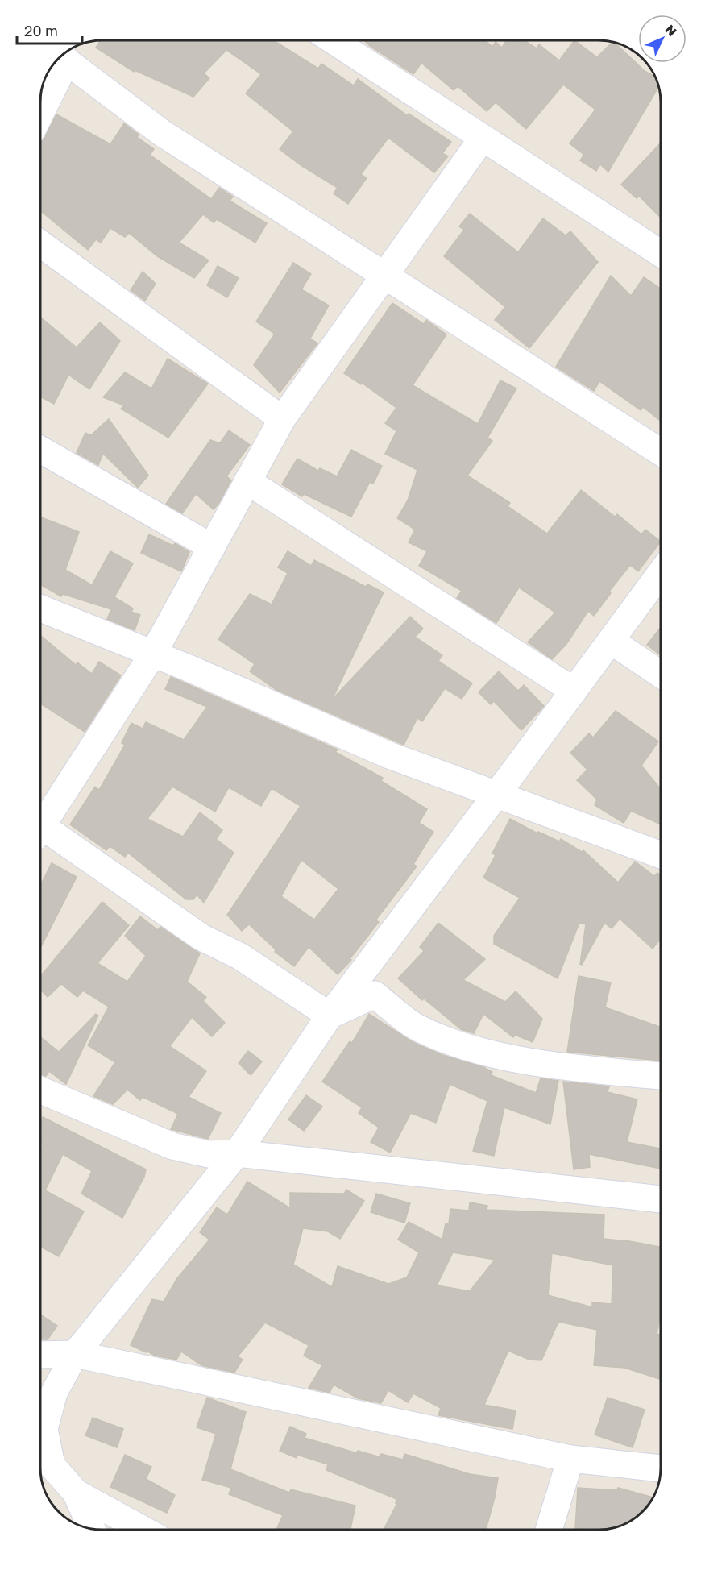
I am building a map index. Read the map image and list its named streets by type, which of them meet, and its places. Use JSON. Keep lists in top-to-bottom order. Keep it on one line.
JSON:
{"scale_bar":"20 m","north":"top right"}
